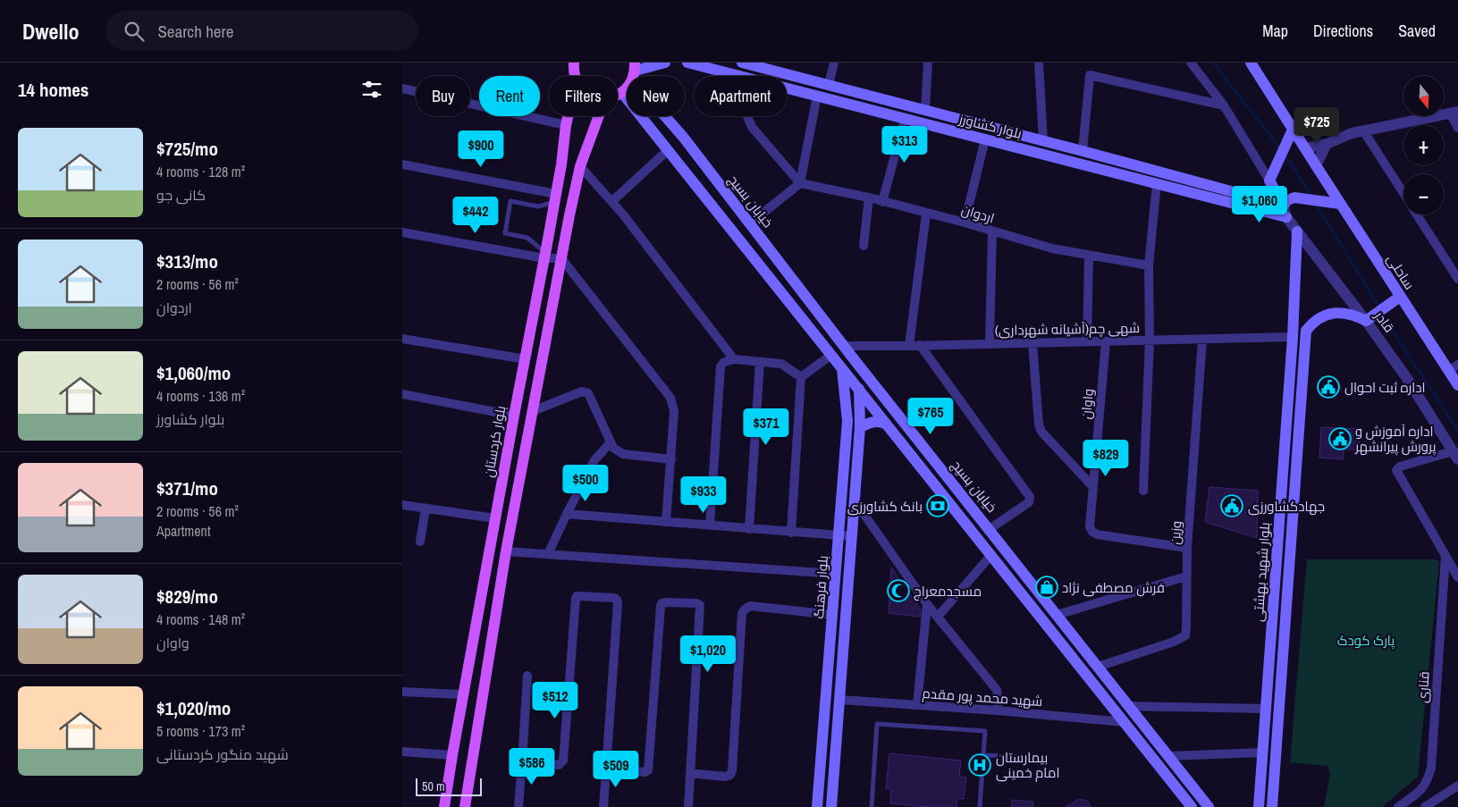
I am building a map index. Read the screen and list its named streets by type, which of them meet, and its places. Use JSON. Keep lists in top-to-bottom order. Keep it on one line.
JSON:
{"streets":{"main road":["بلوار کشاورز","خیابان بسیج","ساحلی","بلوار کردستان","بلوار شهید بهشتی","بلوار فرهنگ"],"street":["اردوان","قادر","شهی چم(آشیانه شهرداری)","واوان","وزین","قناری","شهید محمد پور مقدم"]},"crossings":[["بلوار کشاورز","قادر"],["خیابان بسیج","شهی چم(آشیانه شهرداری)"],["خیابان بسیج","وزین"],["قادر","بلوار شهید بهشتی"],["شهی چم(آشیانه شهرداری)","واوان"],["شهی چم(آشیانه شهرداری)","وزین"],["شهی چم(آشیانه شهرداری)","بلوار شهید بهشتی"],["واوان","وزین"],["بلوار فرهنگ","شهید محمد پور مقدم"]],"parks":["پارک کودک"],"places":{"public building":["اداره ثبت احوال","اداره آموزش و پرورش پیرانشهر","جهادکشاورزی"],"bank":["بانک کشاورزی"],"shop":["فرش مصطفی نژاد"],"mosque":["مسجدمعراج"],"hospital":["بیمارستان امام خمینی"]},"scale_bar":"50 m","north":"bottom","page":{"header":"Dwello","search":"Search here","nav":["Map","Directions","Saved"],"heading":"14 homes","map_buttons":["+","−"],"chip":["Buy","Rent","Filters","New","Apartment"],"price":["$725","$313","$900","$1,060","$442","$765","$371","$829","$500","$933","$1,020","$512","$586","$509"],"list":[{"name":"$725/mo","note":"4 rooms · 128 m² · کانی جو"},{"name":"$313/mo","note":"2 rooms · 56 m² · اردوان"},{"name":"$1,060/mo","note":"4 rooms · 136 m² · بلوار کشاورز"},{"name":"$371/mo","note":"2 rooms · 56 m² · Apartment"},{"name":"$829/mo","note":"4 rooms · 148 m² · واوان"},{"name":"$1,020/mo","note":"5 rooms · 173 m² · شهید منگور کردستانی"}],"scale":"50 m"}}
